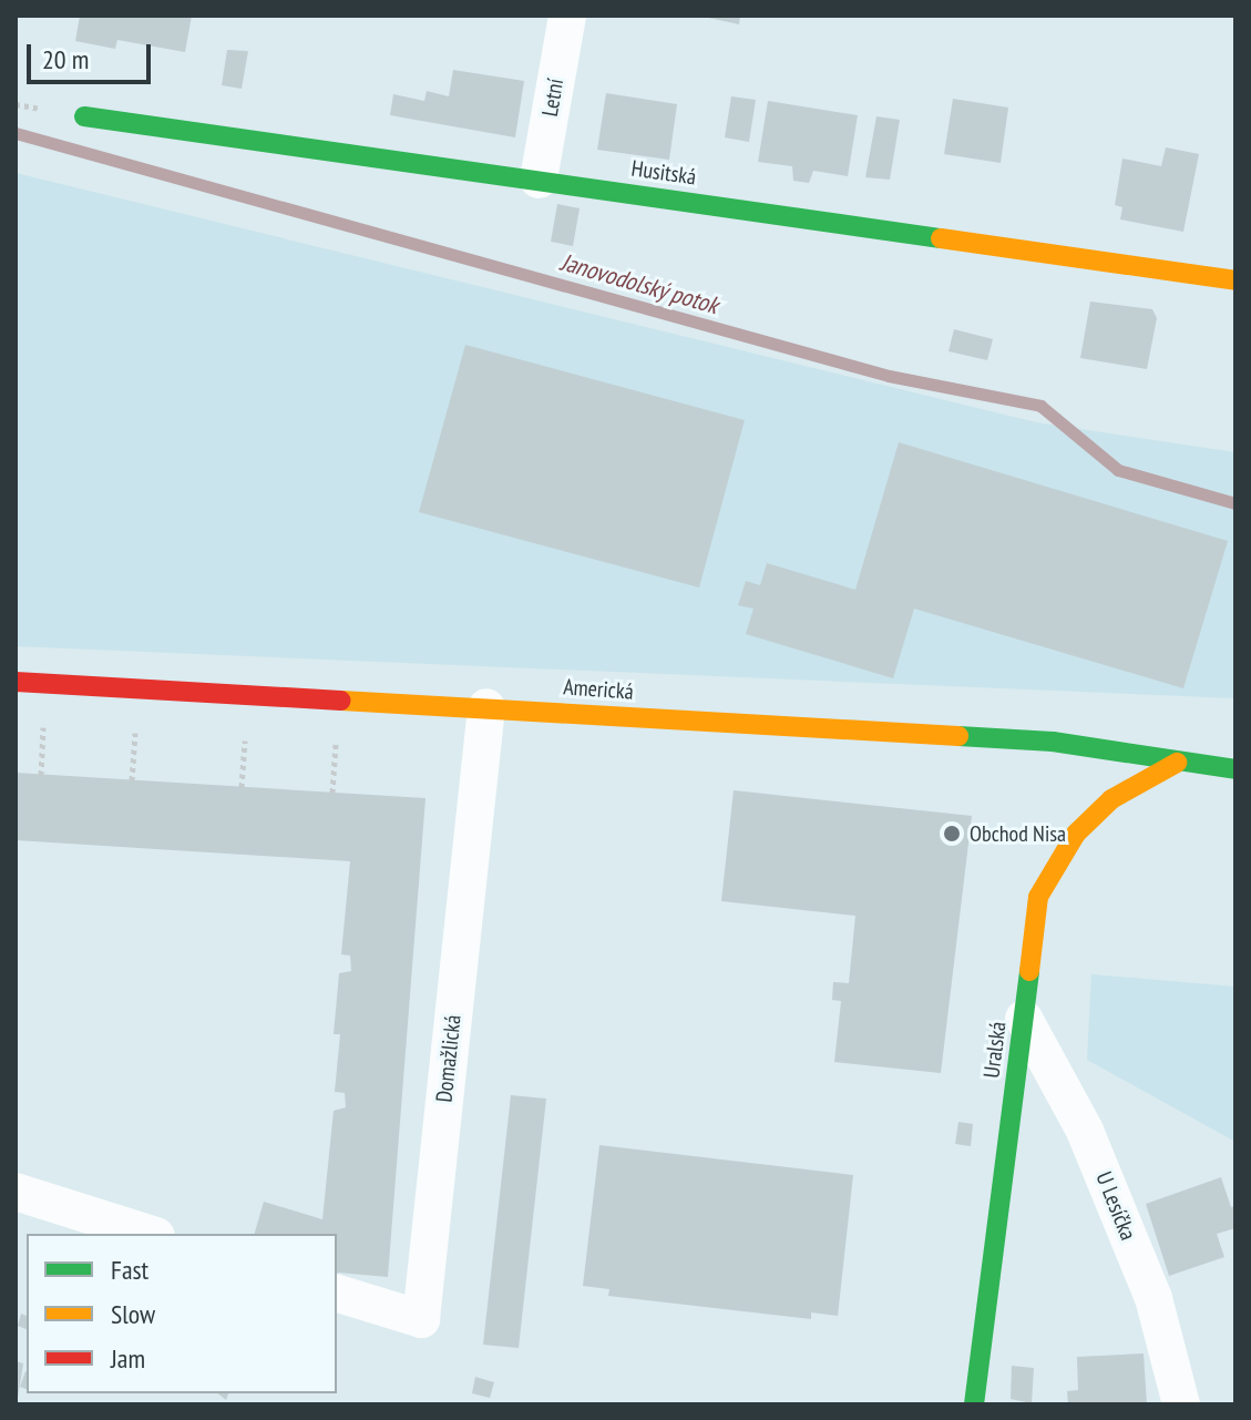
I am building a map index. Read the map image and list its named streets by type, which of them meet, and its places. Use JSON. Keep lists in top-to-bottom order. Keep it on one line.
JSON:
{"streets":{"street":["Letní","Husitská","Americká","Uralská","Domažlická","U Lesíčka"]},"crossings":[["Letní","Husitská"],["Americká","Uralská"],["Americká","Domažlická"],["Uralská","U Lesíčka"]],"water":["Janovodolský potok"],"places":["Obchod Nisa"],"legend":["Fast","Slow","Jam"],"scale_bar":"20 m"}
